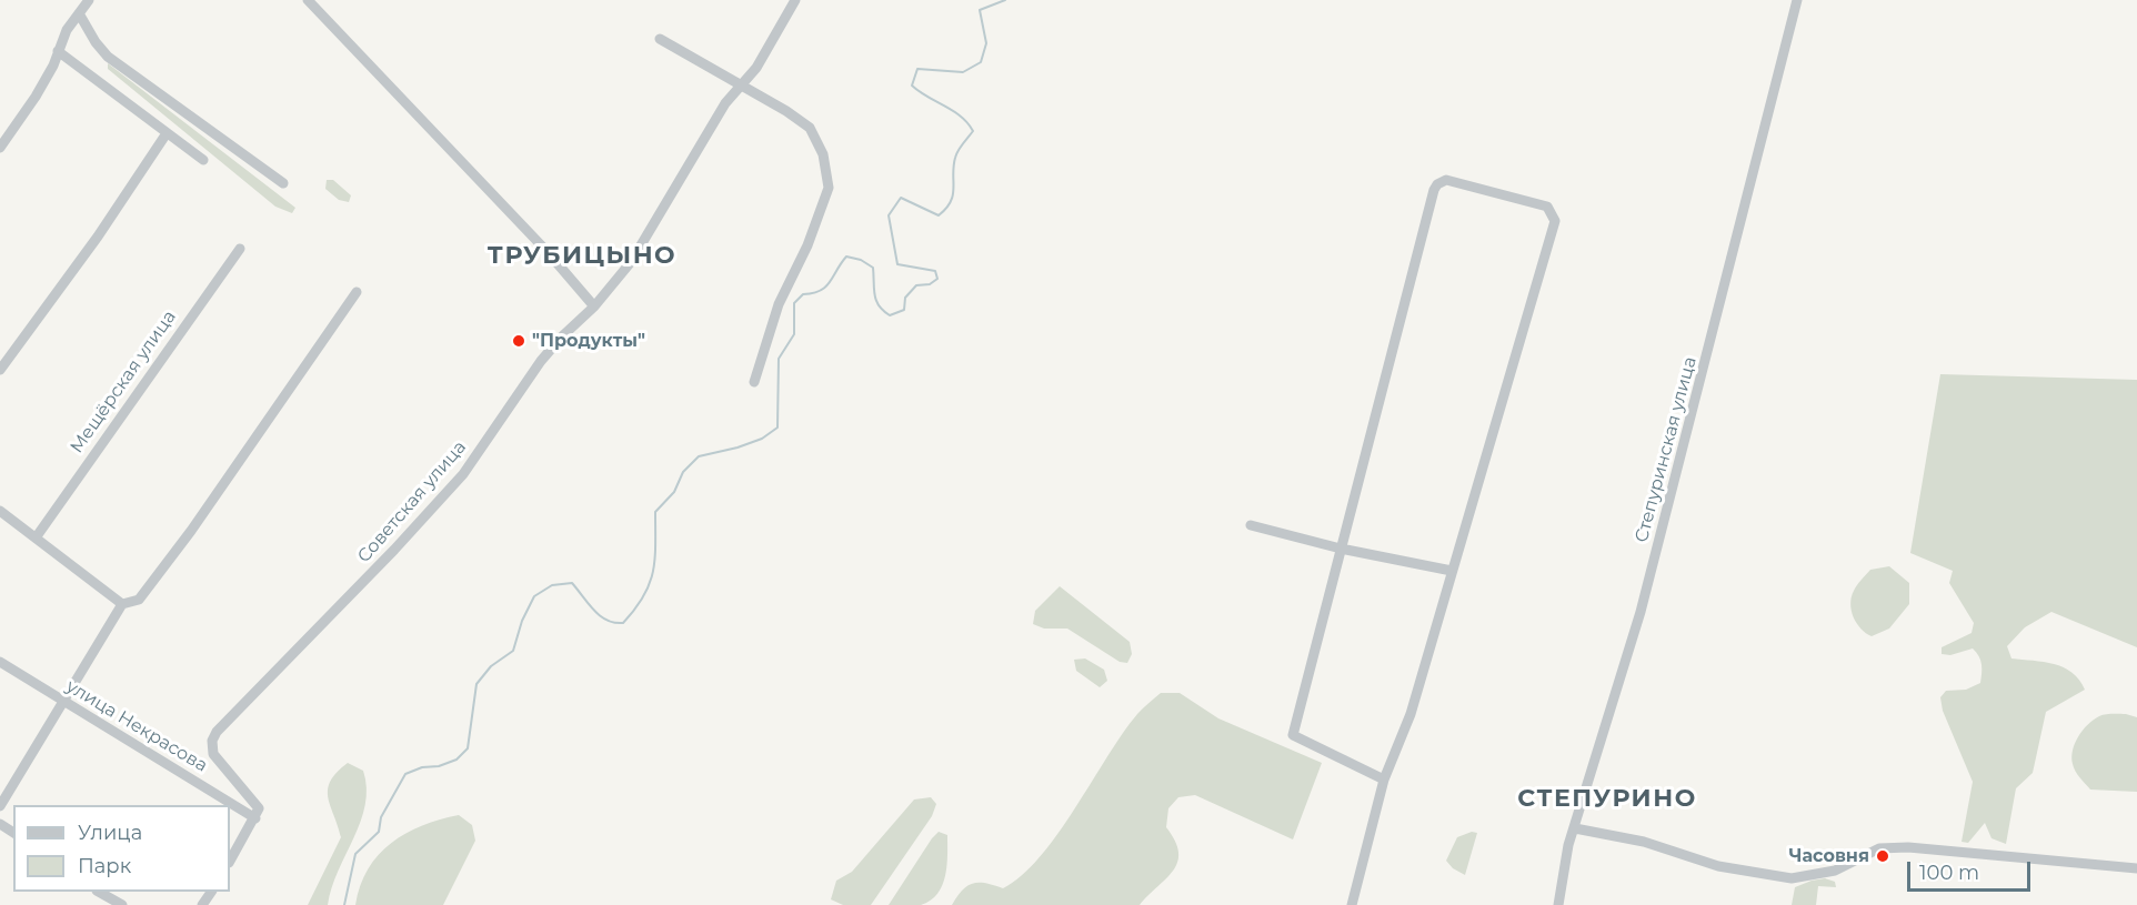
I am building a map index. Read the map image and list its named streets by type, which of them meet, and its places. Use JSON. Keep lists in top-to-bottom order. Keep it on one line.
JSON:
{"streets":{"street":["Мещёрская улица","Степуринская улица","Советская улица","улица Некрасова"]},"crossings":[["Советская улица","улица Некрасова"]],"districts":["ТРУБИЦЫНО","СТЕПУРИНО"],"places":["\"Продукты\"","Часовня"],"legend":["Улица","Парк"],"scale_bar":"100 m"}
